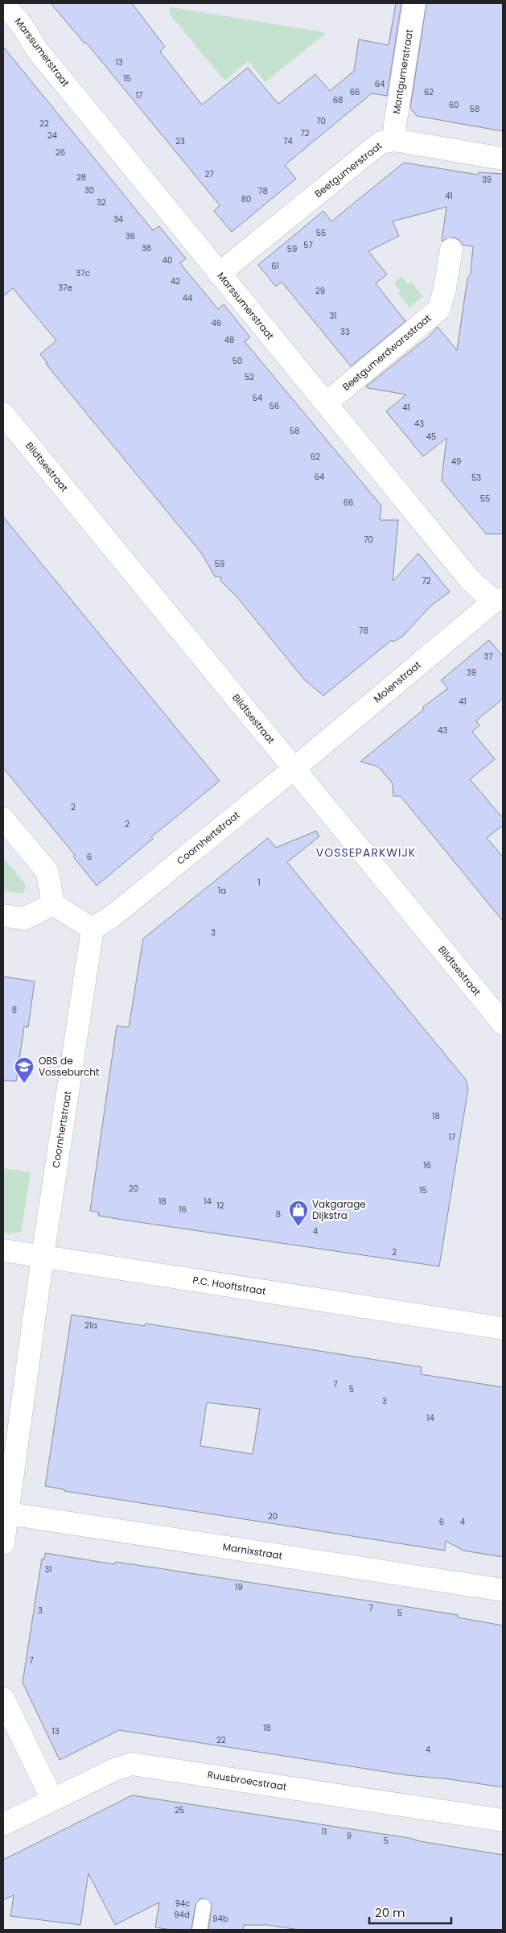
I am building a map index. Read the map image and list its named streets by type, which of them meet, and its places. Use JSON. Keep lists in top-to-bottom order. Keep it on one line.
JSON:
{"streets":{"street":["Marssumerstraat","Mantgumerstraat","Beetgumerstraat","Beetgumerdwarsstraat","Bildtsestraat","Molenstraat","Coornhertstraat","P.C. Hooftstraat","Marnixstraat","Ruusbroecstraat"]},"crossings":[["Marssumerstraat","Beetgumerstraat"],["Marssumerstraat","Beetgumerdwarsstraat"],["Marssumerstraat","Molenstraat"],["Mantgumerstraat","Beetgumerstraat"],["Bildtsestraat","Molenstraat"],["Bildtsestraat","Coornhertstraat"],["Molenstraat","Coornhertstraat"],["Coornhertstraat","P.C. Hooftstraat"],["Coornhertstraat","Marnixstraat"]],"districts":["VOSSEPARKWIJK"],"places":{"school or university":["OBS de Vosseburcht"],"shop":["Vakgarage Dijkstra"]},"house_numbers":["13","15","64","66","62","17","68","60","58","70","22","72","24","23","74","26","27","28","39","30","78","41","80","32","34","55","36","57","38","59","40","61","37c","42","37e","29","44","31","46","33","48","50","52","54","56","41","43","58","45","62","49","64","53","55","66","70","59","72","78","37","39","41","43","2","2","6","1","1a","3","8","18","17","16","20","15","18","14","12","16","8","4","2","21a","7","5","3","14","20","6","4","31","19","7","3","5","7","18","13","22","4","25","11","9","5","94c","94d","94b"],"scale_bar":"20 m"}
